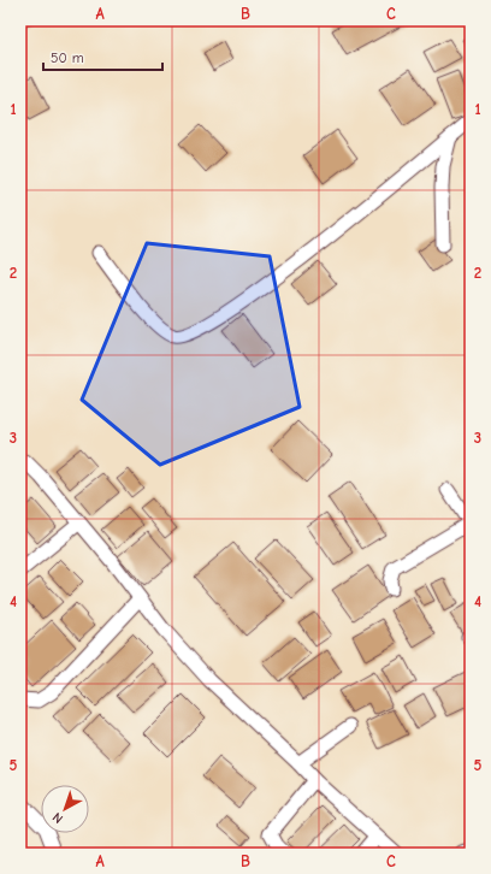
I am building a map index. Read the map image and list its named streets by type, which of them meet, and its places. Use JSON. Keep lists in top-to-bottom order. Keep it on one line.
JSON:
{"scale_bar":"50 m","north":"bottom left","grid":{"columns":["A","B","C"],"rows":["1","2","3","4","5"]}}
